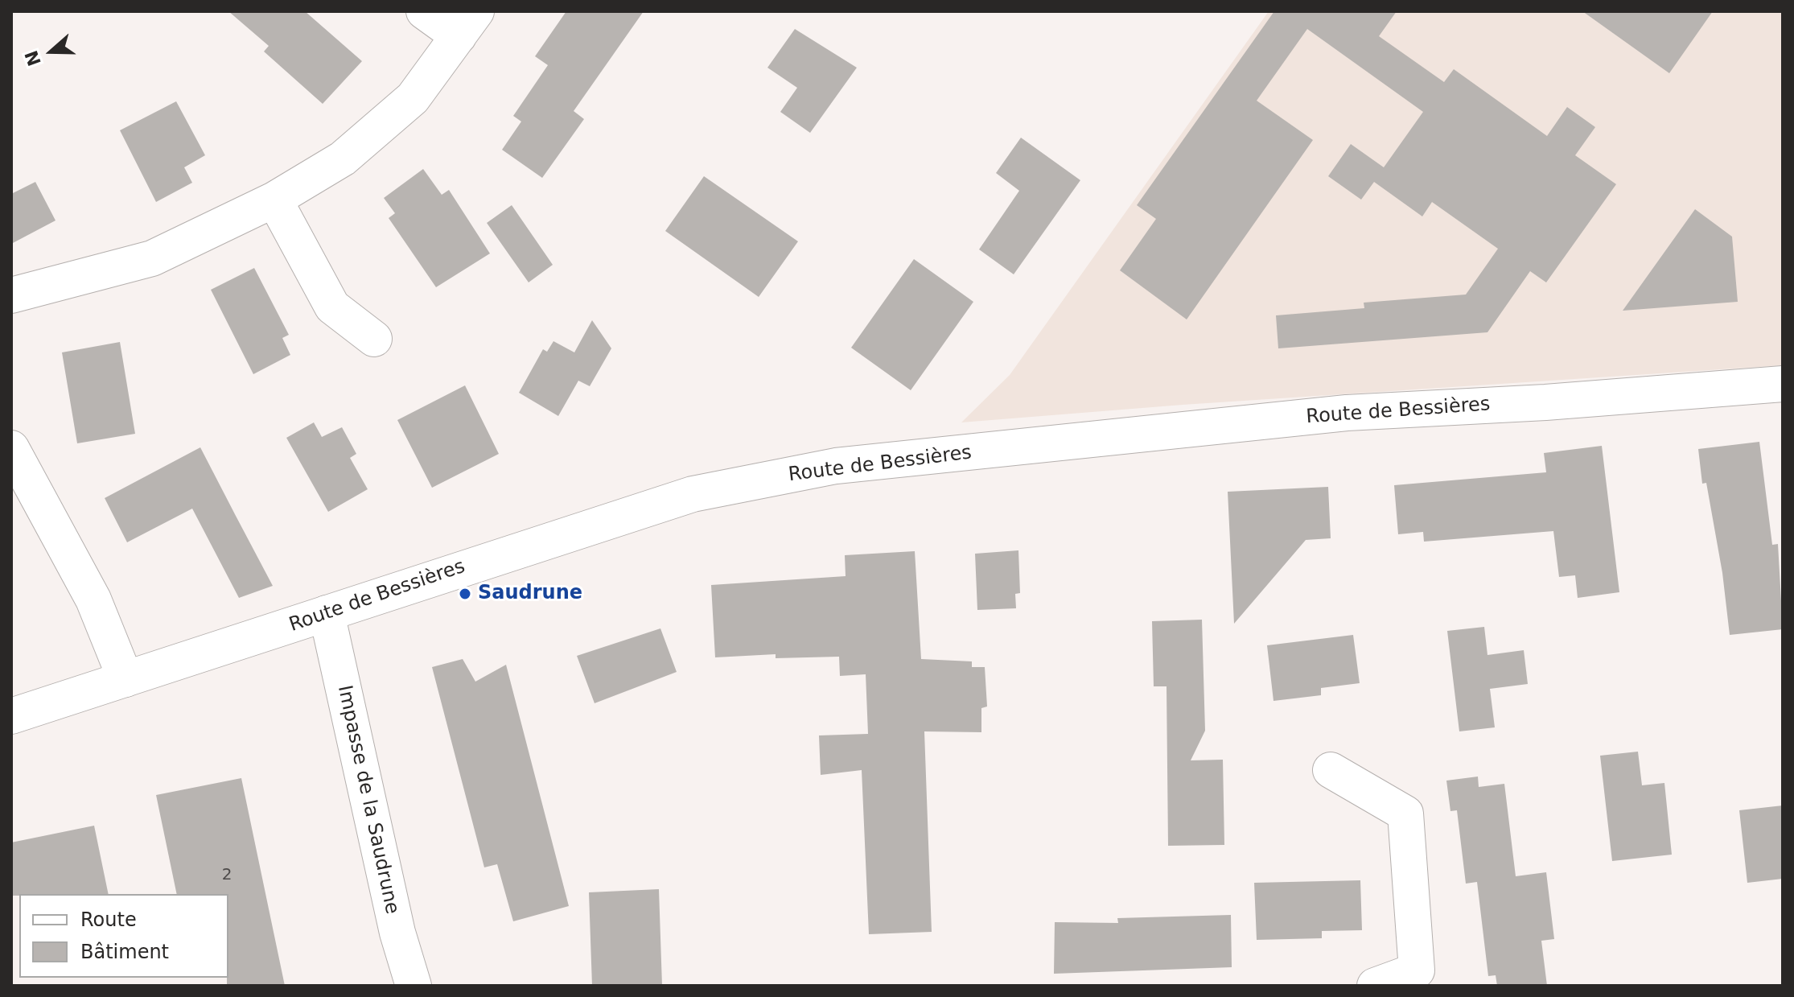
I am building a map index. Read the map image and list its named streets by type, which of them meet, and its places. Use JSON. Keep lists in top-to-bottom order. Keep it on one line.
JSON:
{"streets":{"main road":["Route de Bessières","Impasse de la Saudrune"]},"crossings":[["Route de Bessières","Impasse de la Saudrune"]],"places":["Saudrune"],"house_numbers":["2"],"legend":["Route","Bâtiment"],"north":"left"}
